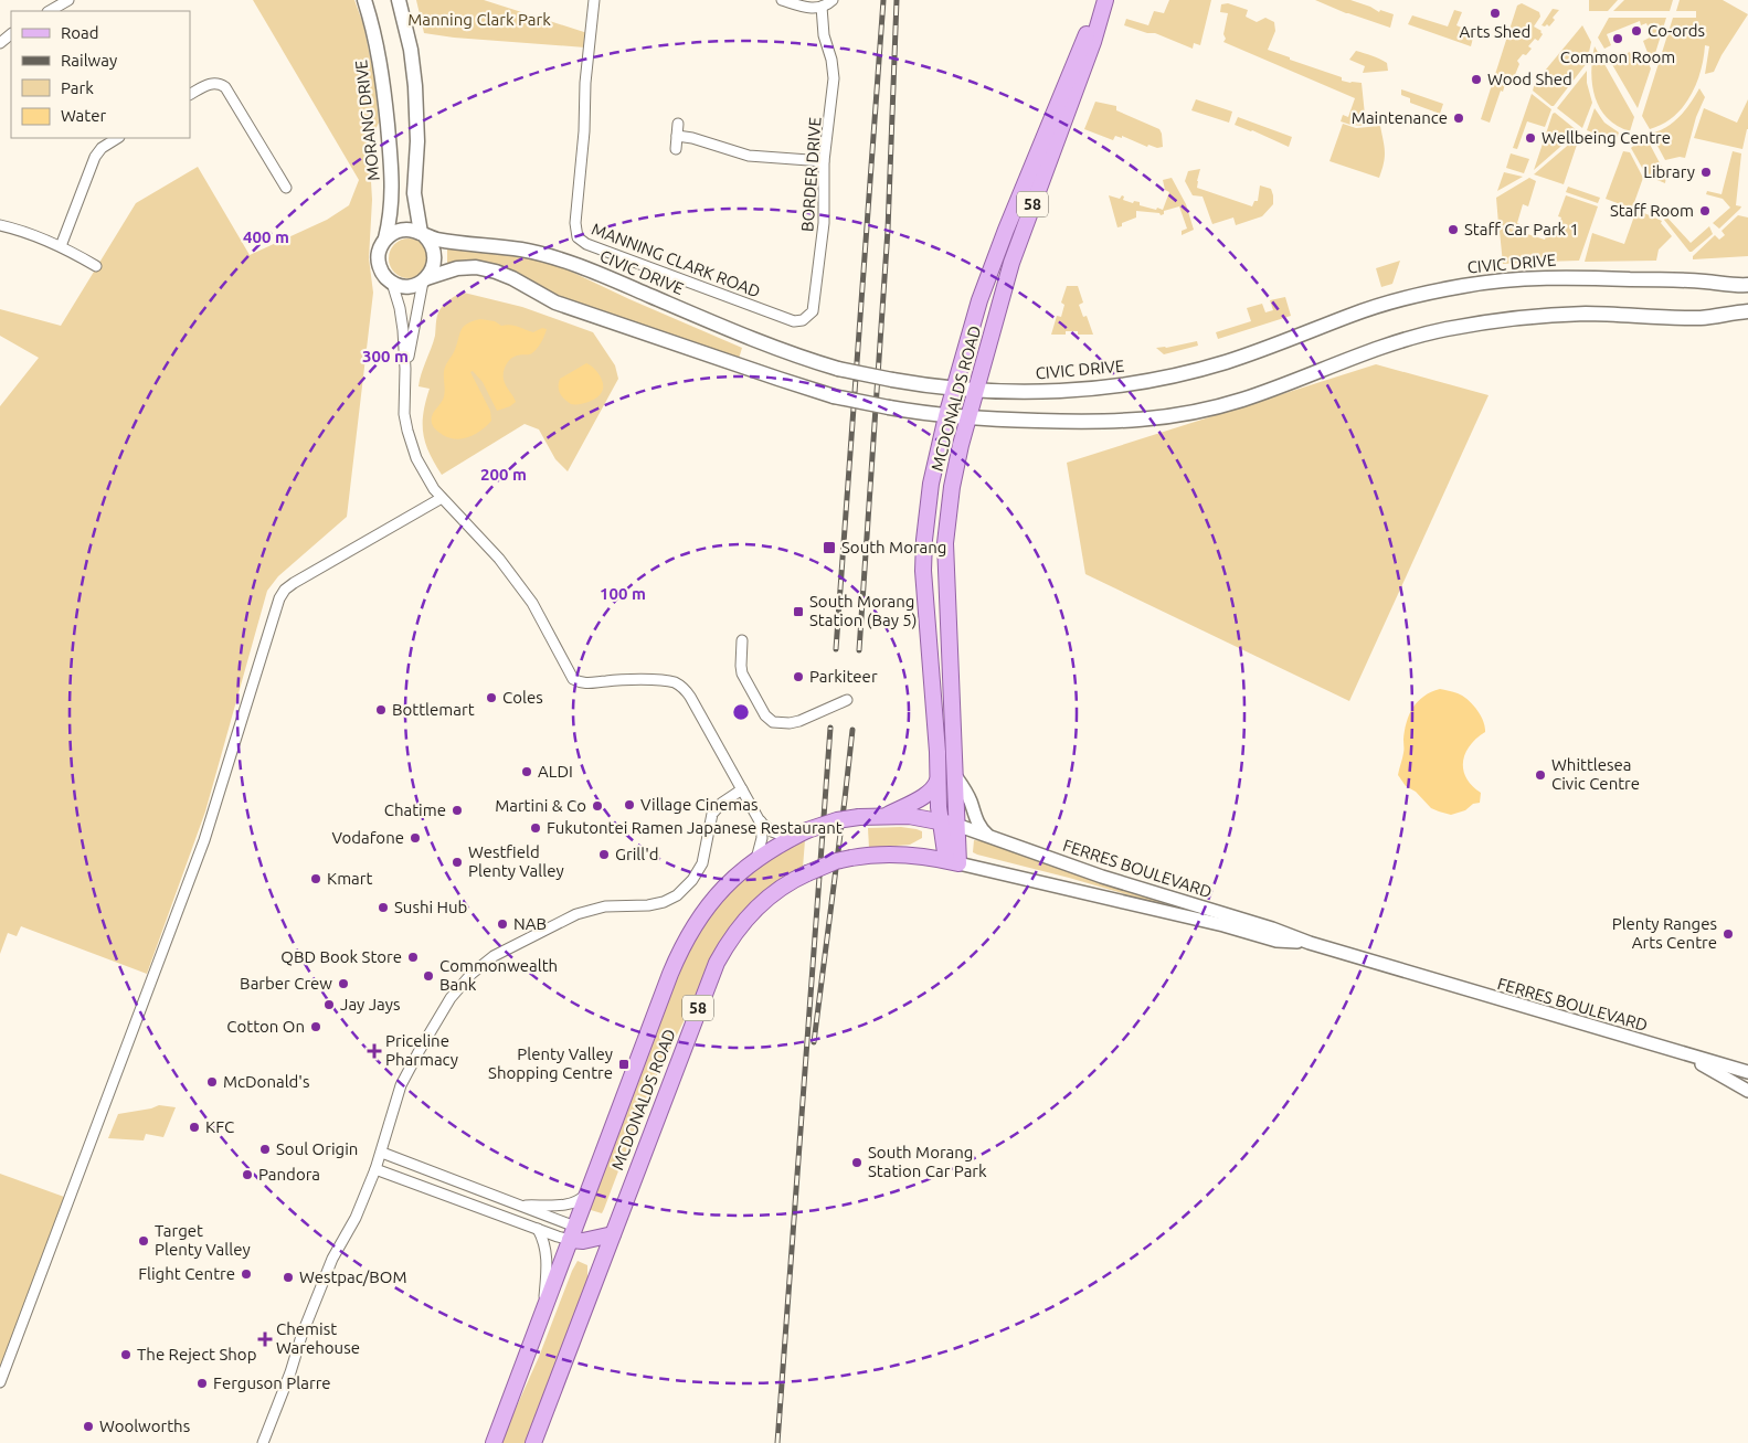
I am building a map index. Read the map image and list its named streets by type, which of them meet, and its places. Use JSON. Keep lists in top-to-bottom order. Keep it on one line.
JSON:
{"streets":{"main road":["MORANG DRIVE","58","CIVIC DRIVE","MCDONALDS ROAD"],"street":["BORDER DRIVE","MANNING CLARK ROAD","FERRES BOULEVARD"]},"crossings":[["MORANG DRIVE","CIVIC DRIVE"],["BORDER DRIVE","MANNING CLARK ROAD"],["CIVIC DRIVE","MCDONALDS ROAD"],["MCDONALDS ROAD","FERRES BOULEVARD"]],"parks":["Manning Clark Park"],"places":{"other":["Arts Shed","Co-ords","Common Room","Wood Shed","Maintenance","Wellbeing Centre","Library","Staff Room","Staff Car Park 1","Parkiteer","Coles","Bottlemart","ALDI","Whittlesea Civic Centre","Village Cinemas","Martini & Co","Chatime","Fukutontei Ramen Japanese Restaurant","Vodafone","Grill'd","Westfield Plenty Valley","Kmart","Sushi Hub","NAB","Plenty Ranges Arts Centre","QBD Book Store","Commonwealth Bank","Barber Crew","Jay Jays","Cotton On","McDonald's","KFC","Soul Origin","South Morang Station Car Park","Pandora","Target Plenty Valley","Flight Centre","Westpac/BOM","The Reject Shop","Ferguson Plarre","Woolworths"],"transit":["South Morang","South Morang Station (Bay 5)","Plenty Valley Shopping Centre"],"health":["Priceline Pharmacy","Chemist Warehouse"]},"legend":["Road","Railway","Park","Water"],"rings":["400 m","300 m","200 m","100 m"]}
